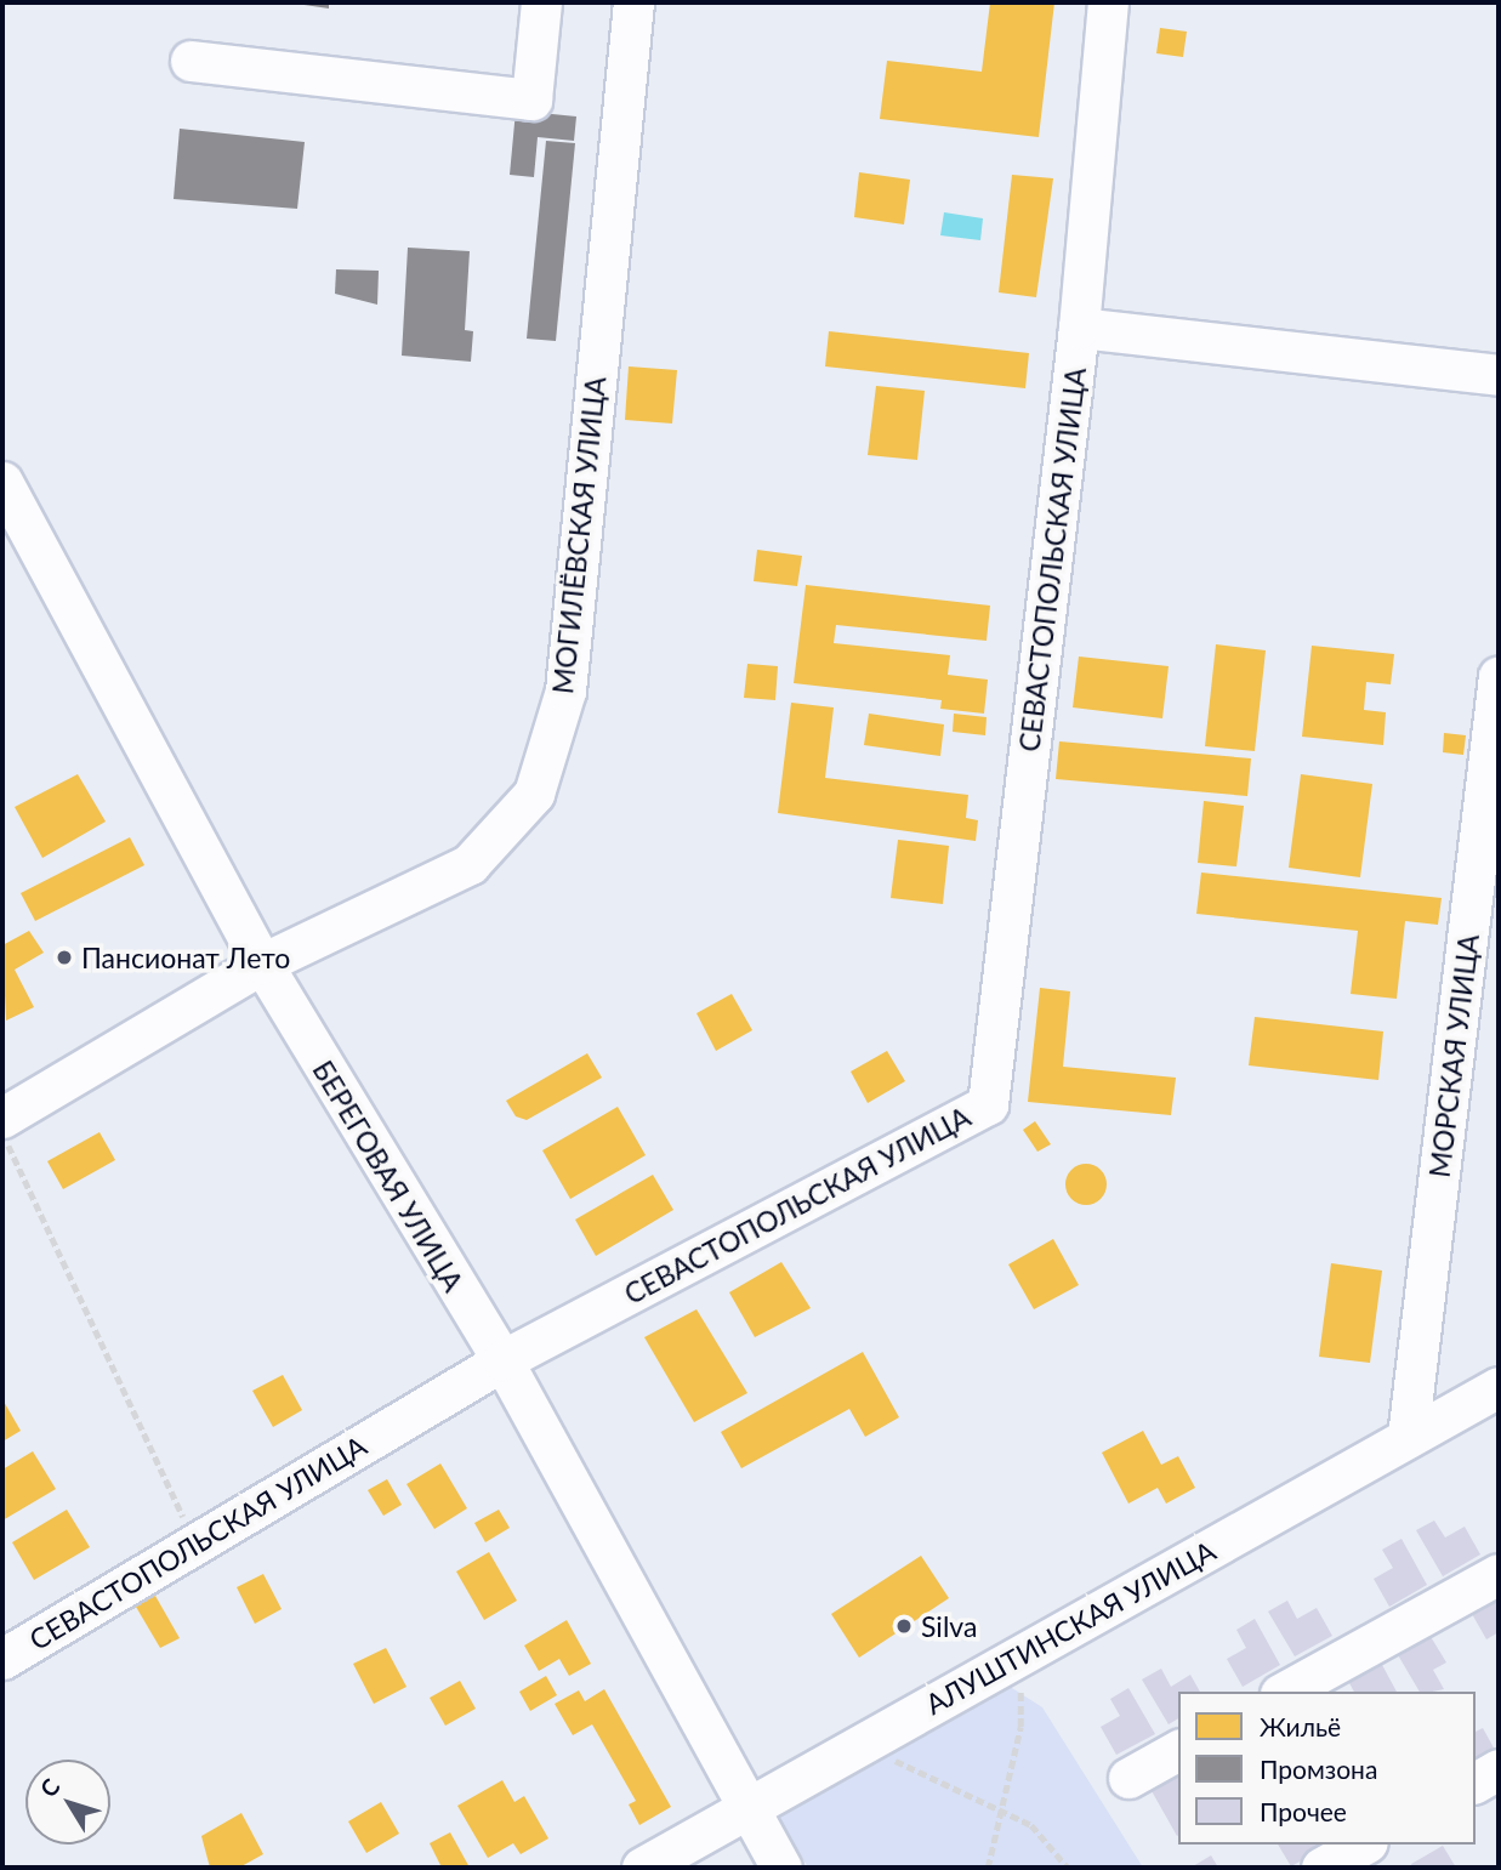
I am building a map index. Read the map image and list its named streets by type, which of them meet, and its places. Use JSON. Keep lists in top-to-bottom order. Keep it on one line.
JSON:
{"streets":{"street":["МОГИЛЁВСКАЯ УЛИЦА","СЕВАСТОПОЛЬСКАЯ УЛИЦА","МОРСКАЯ УЛИЦА","БЕРЕГОВАЯ УЛИЦА","АЛУШТИНСКАЯ УЛИЦА"]},"crossings":[["МОГИЛЁВСКАЯ УЛИЦА","БЕРЕГОВАЯ УЛИЦА"],["СЕВАСТОПОЛЬСКАЯ УЛИЦА","БЕРЕГОВАЯ УЛИЦА"],["МОРСКАЯ УЛИЦА","АЛУШТИНСКАЯ УЛИЦА"],["БЕРЕГОВАЯ УЛИЦА","АЛУШТИНСКАЯ УЛИЦА"]],"places":["Пансионат Лето","Silva"],"legend":["Жильё","Промзона","Прочее"],"north":"top left"}
